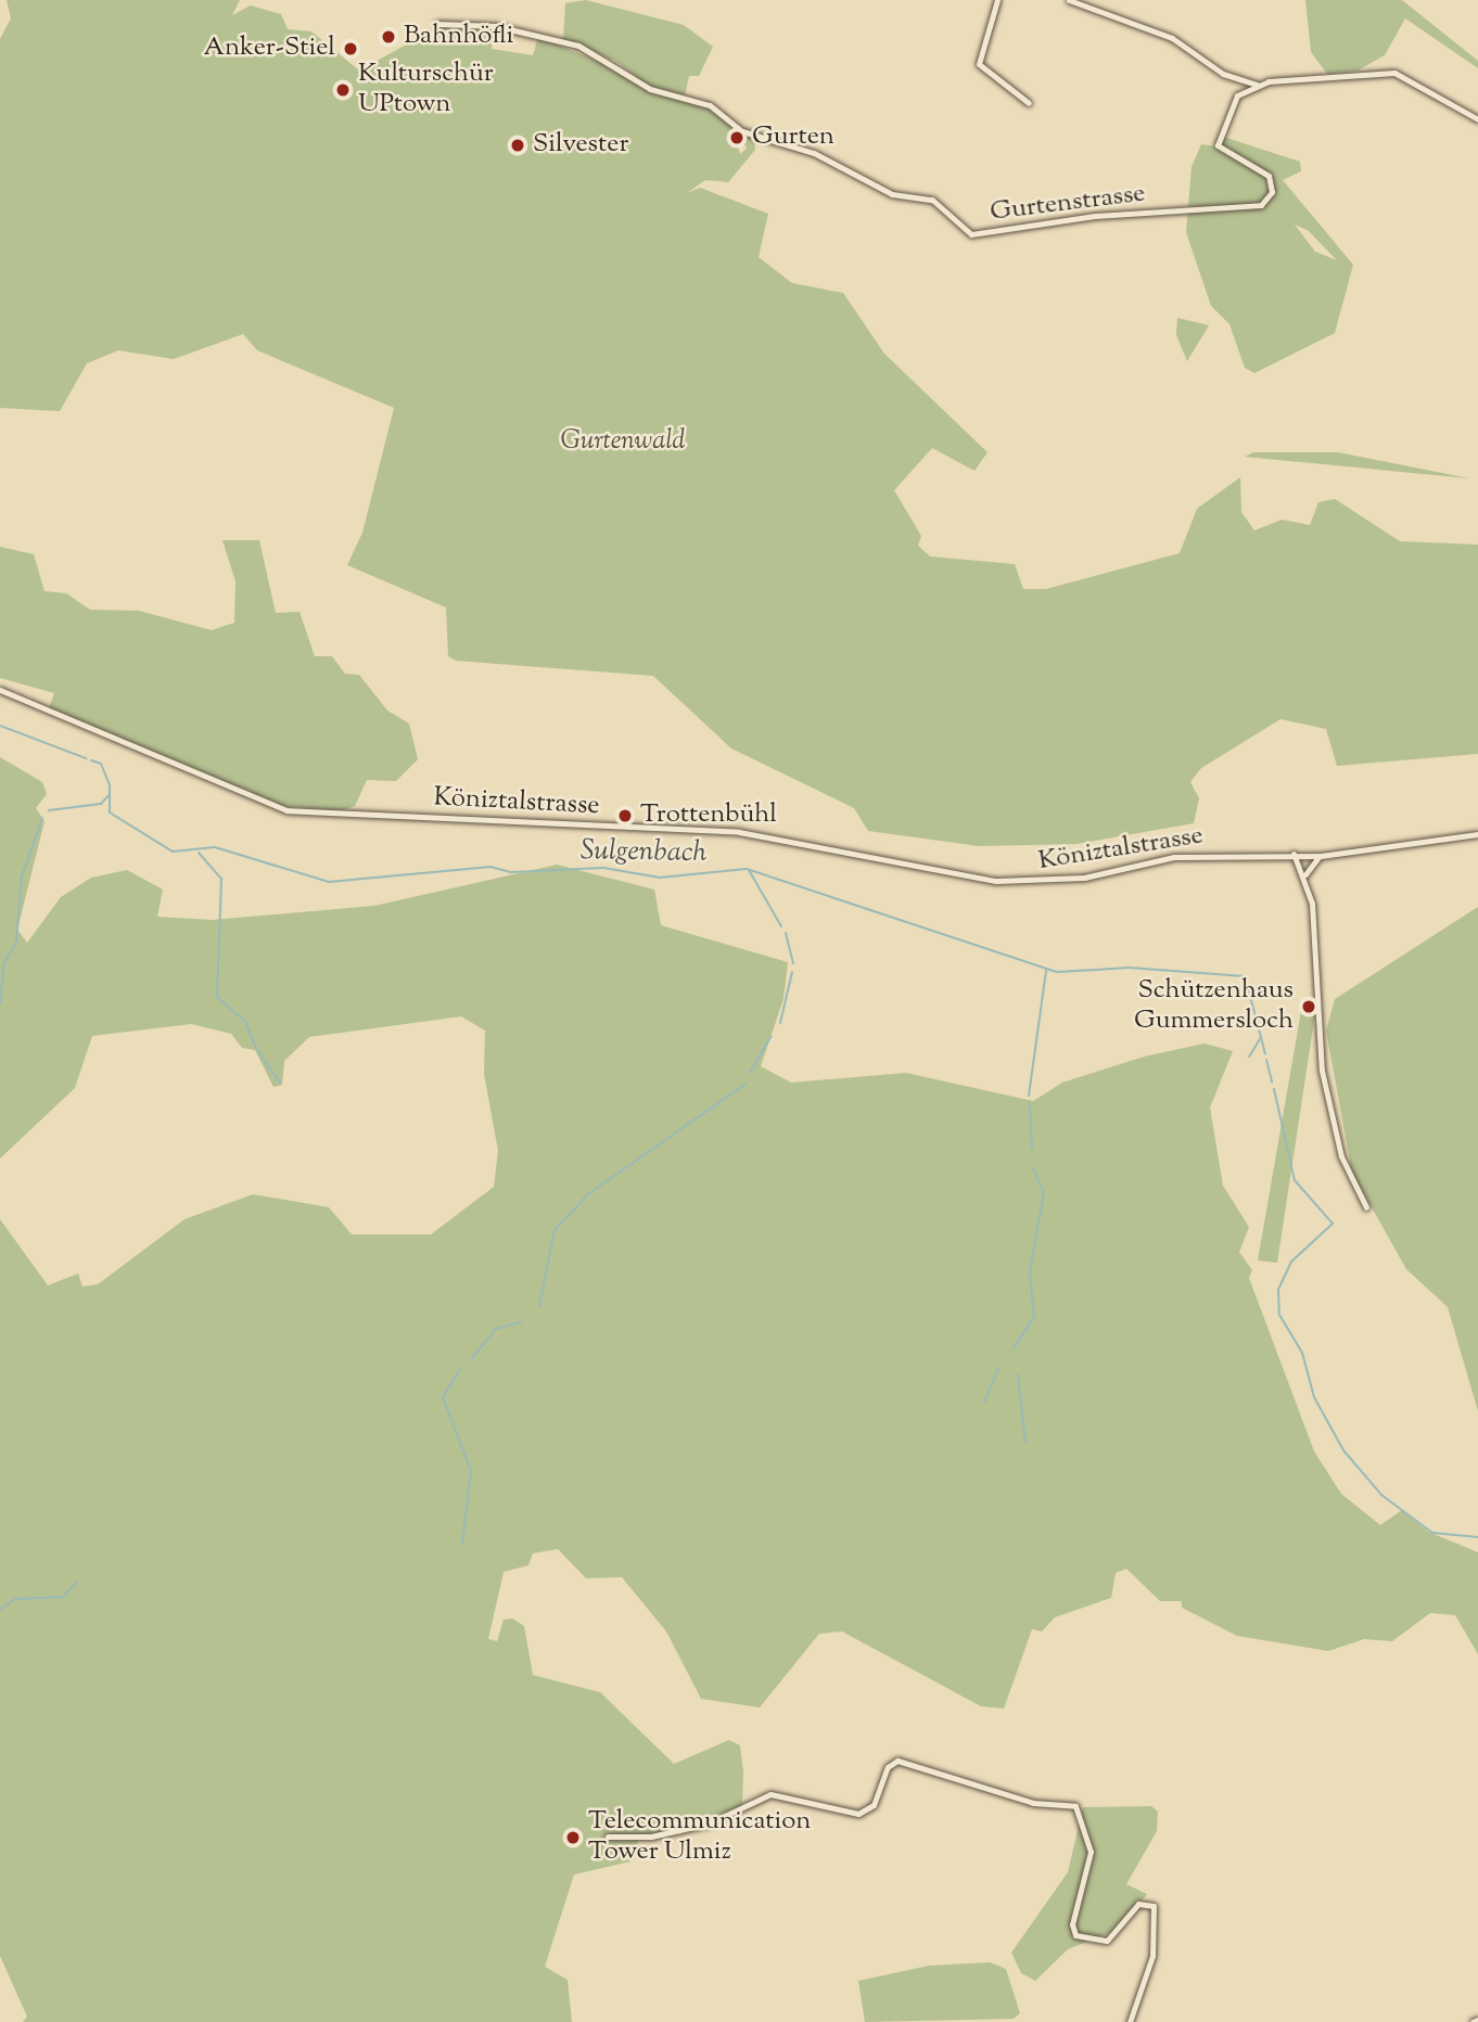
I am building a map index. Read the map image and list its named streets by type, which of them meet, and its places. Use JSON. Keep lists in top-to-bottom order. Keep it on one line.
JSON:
{"streets":{"street":["Gurtenstrasse","Köniztalstrasse"]},"water":["Sulgenbach"],"parks":["Gurtenwald"],"places":["Bahnhöfli","Anker-Stiel","Kulturschür UPtown","Gurten","Silvester","Trottenbühl","Schützenhaus Gummersloch","Telecommunication Tower Ulmiz"]}
